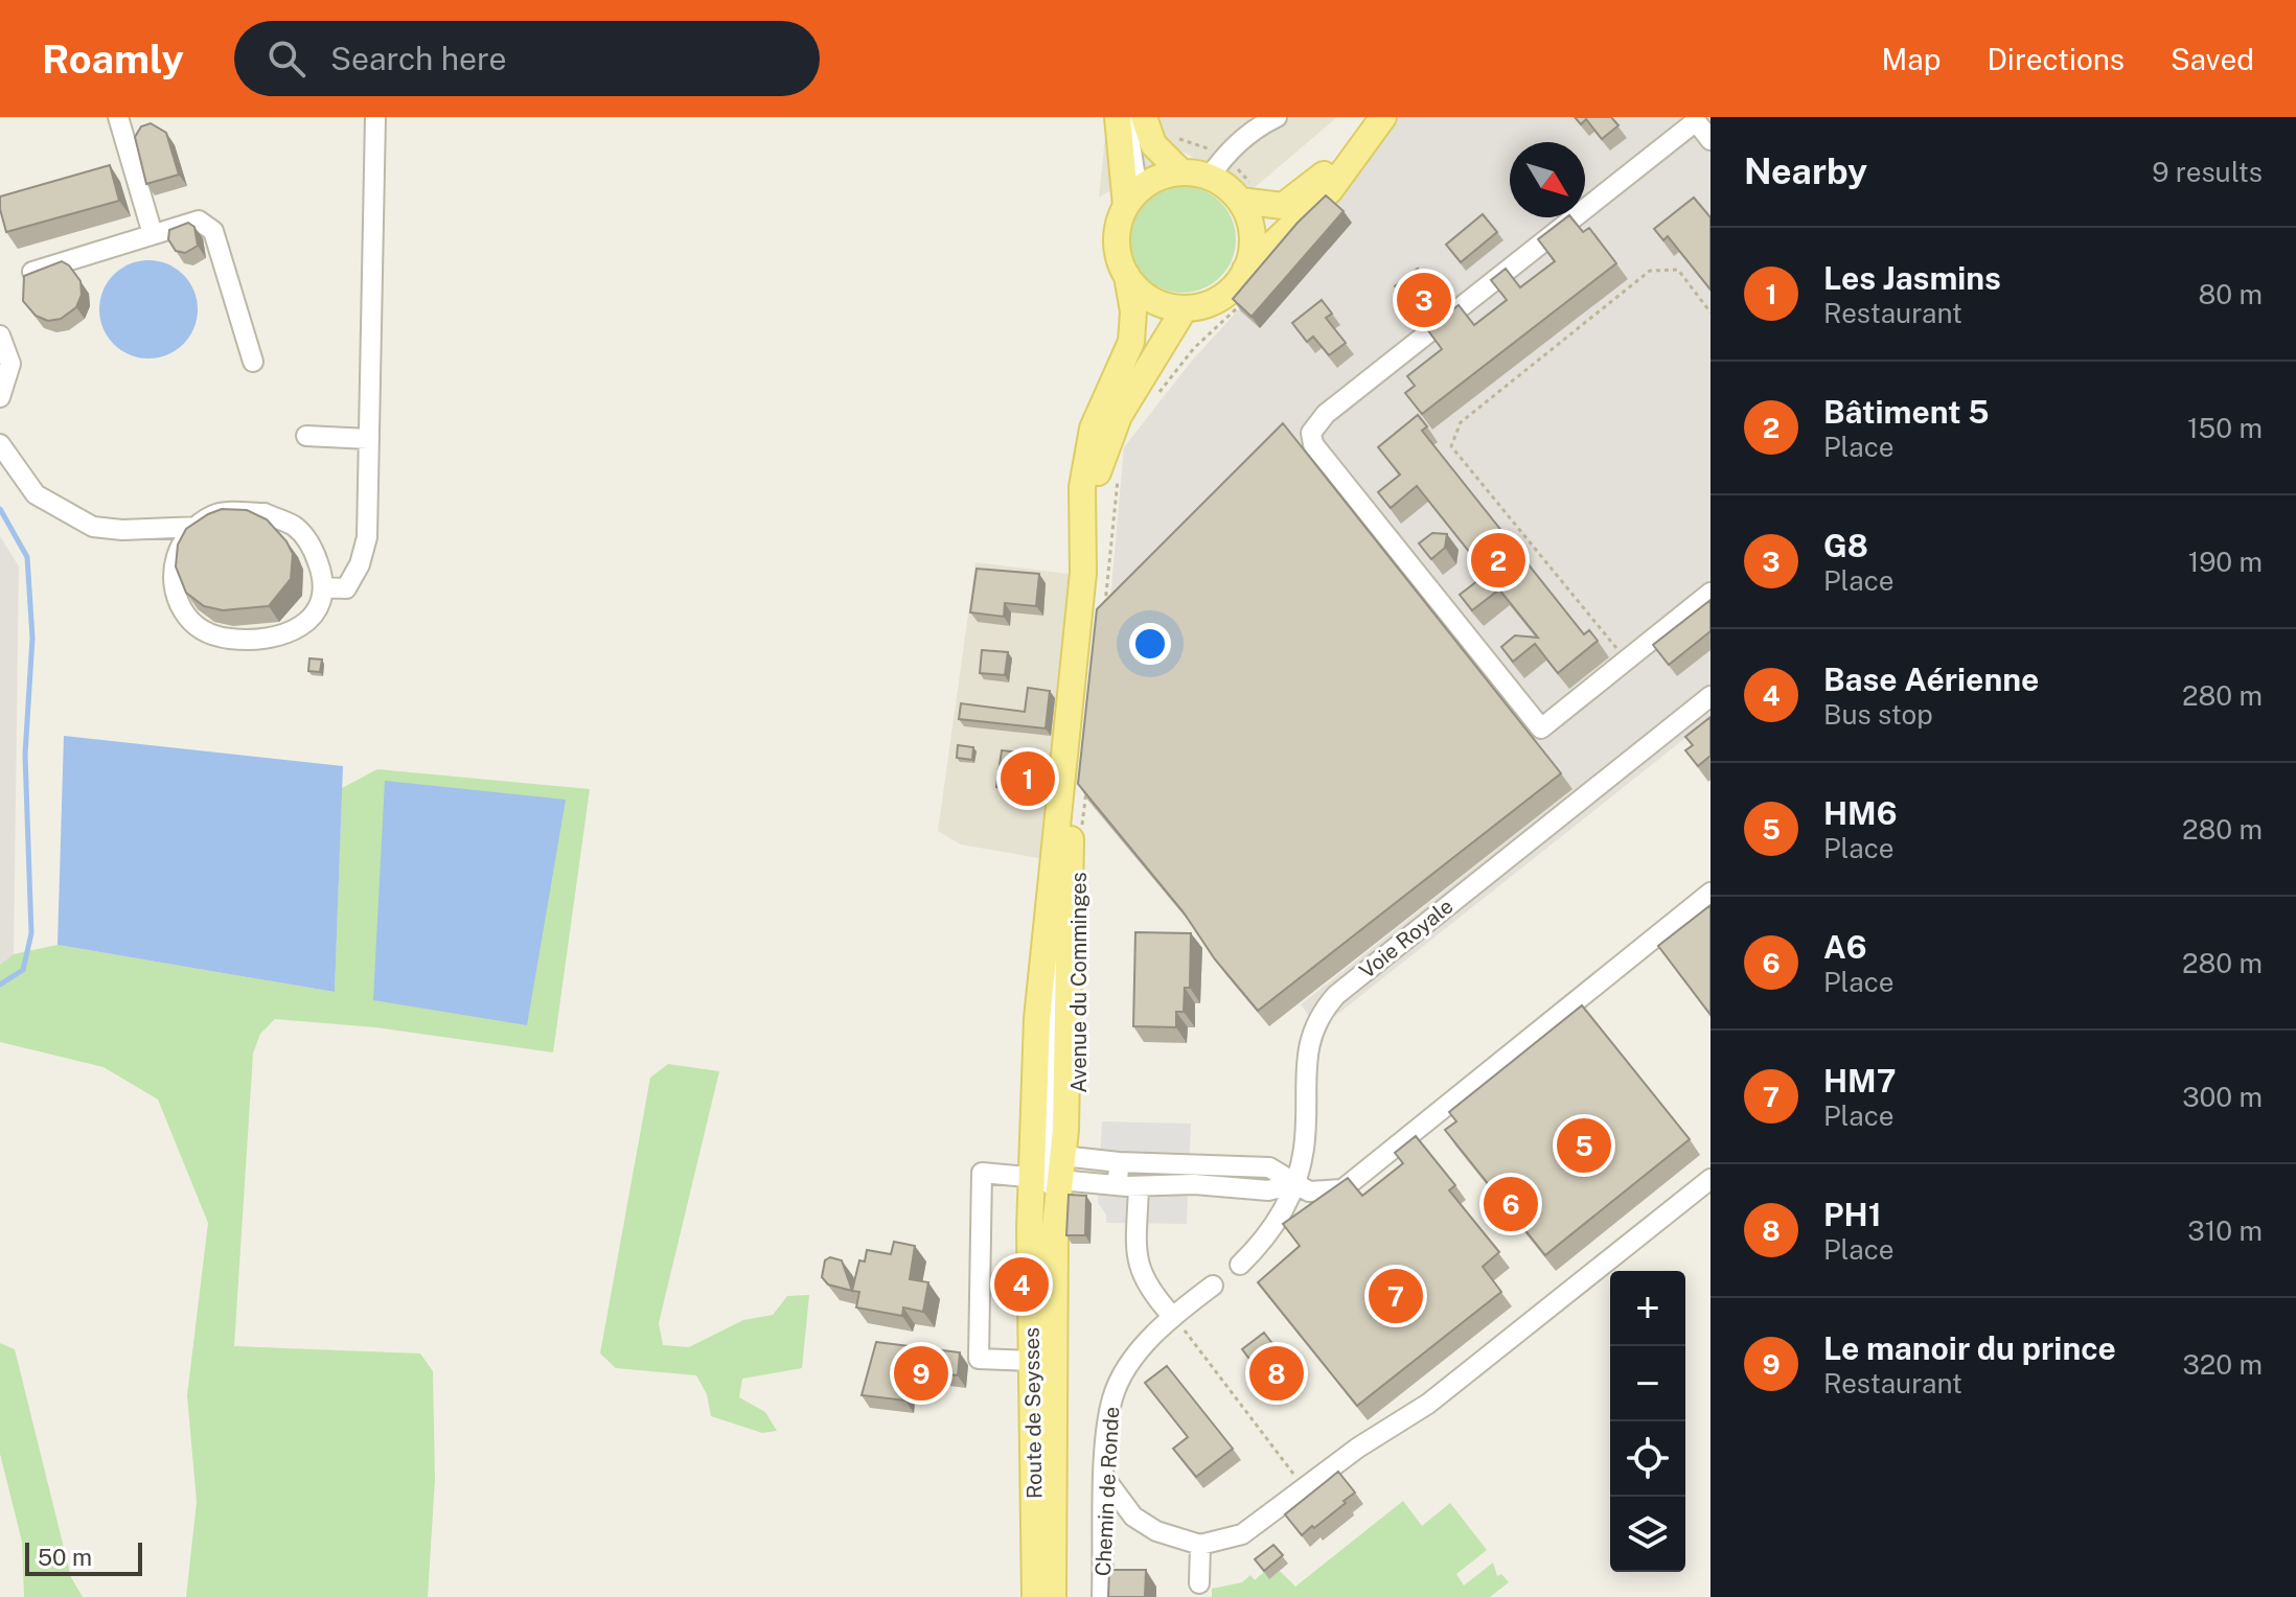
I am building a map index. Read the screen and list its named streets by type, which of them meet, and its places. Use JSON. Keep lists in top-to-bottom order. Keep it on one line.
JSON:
{"streets":{"main road":["Avenue du Comminges","Route de Seysses"],"street":["Voie Royale","Chemin de Ronde"]},"crossings":[["Avenue du Comminges","Route de Seysses"]],"scale_bar":"50 m","north":"bottom right","page":{"header":"Roamly","search":"Search here","nav":["Map","Directions","Saved"],"heading":["Nearby","9 results"],"list":[{"mark":"1","name":"Les Jasmins","note":"Restaurant","value":"80 m"},{"mark":"2","name":"Bâtiment 5","note":"Place","value":"150 m"},{"mark":"3","name":"G8","note":"Place","value":"190 m"},{"mark":"4","name":"Base Aérienne","note":"Bus stop","value":"280 m"},{"mark":"5","name":"HM6","note":"Place","value":"280 m"},{"mark":"6","name":"A6","note":"Place","value":"280 m"},{"mark":"7","name":"HM7","note":"Place","value":"300 m"},{"mark":"8","name":"PH1","note":"Place","value":"310 m"},{"mark":"9","name":"Le manoir du prince","note":"Restaurant","value":"320 m"}],"pins":["3","2","1","5","6","4","7","8","9"],"map_buttons":["+","−"],"scale":"50 m"}}
